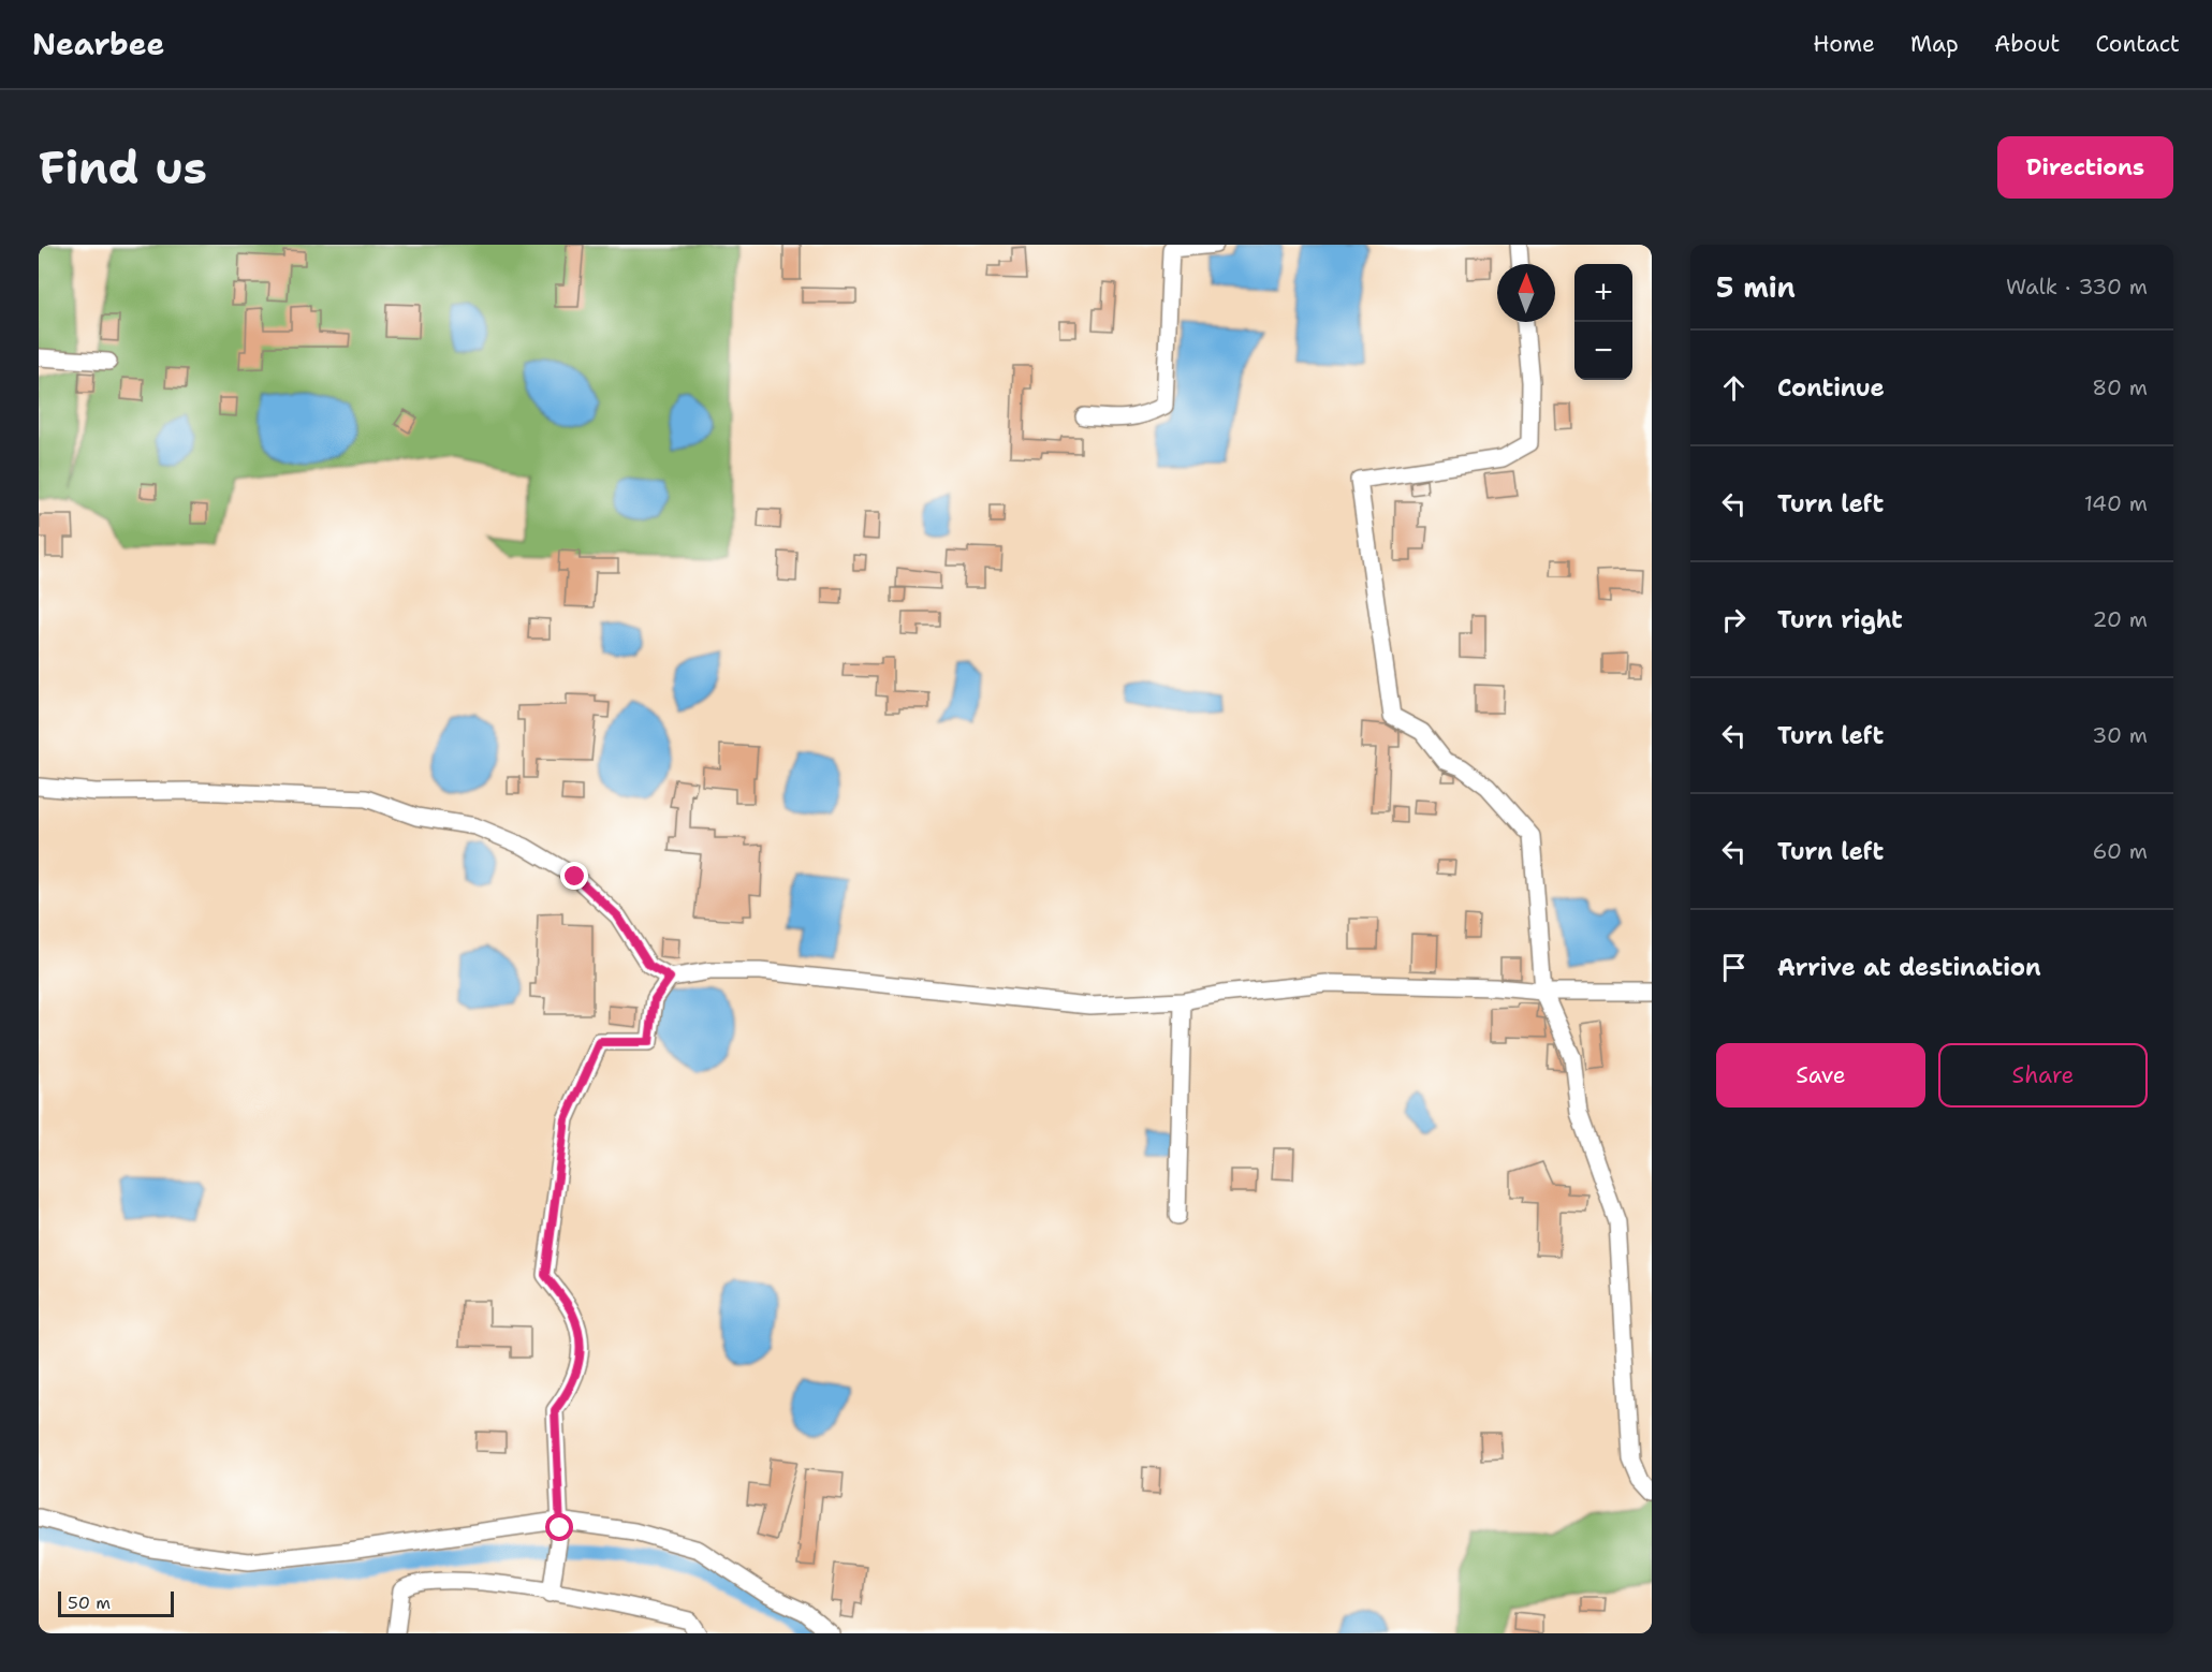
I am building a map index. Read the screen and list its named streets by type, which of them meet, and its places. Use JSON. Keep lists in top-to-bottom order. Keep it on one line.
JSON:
{"scale_bar":"50 m","north":"top","page":{"header":"Nearbee","nav":["Home","Map","About","Contact"],"buttons":["Directions",["Save","Share"]],"title":"Find us","heading":["5 min","Walk · 330 m"],"map_buttons":["+","−"],"list":[["Continue","80 m"],["Turn left","140 m"],["Turn right","20 m"],["Turn left","30 m"],["Turn left","60 m"],"Arrive at destination"],"scale":"50 m"}}
